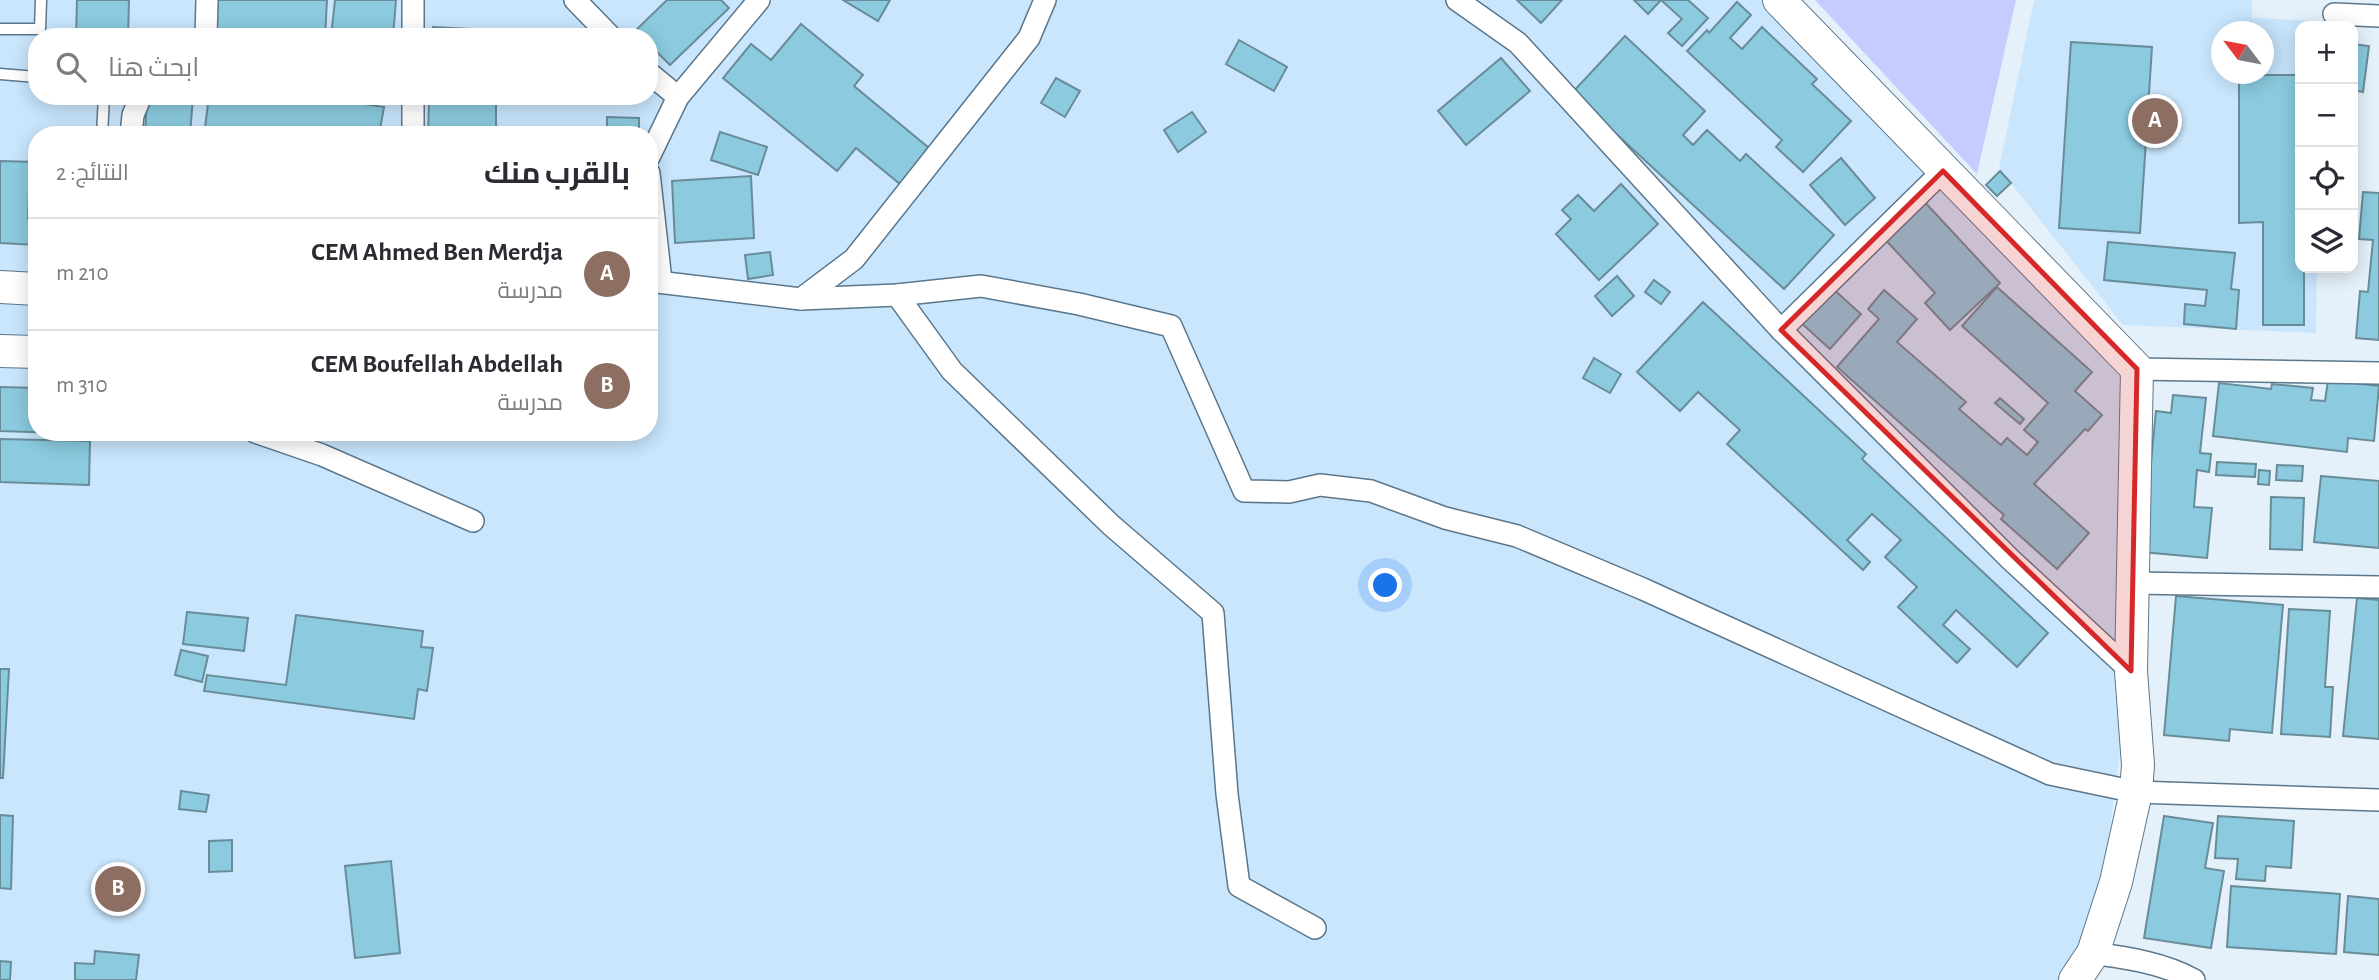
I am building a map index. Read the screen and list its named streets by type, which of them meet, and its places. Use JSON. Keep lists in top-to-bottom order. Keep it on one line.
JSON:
{"north":"top left","page":{"map_buttons":["+","−"],"search":"ابحث هنا","pins":["A","B"],"heading":["بالقرب منك","النتائج: 2"],"list":[{"mark":"A","name":"CEM Ahmed Ben Merdja","note":"مدرسة","value":"210 m"},{"mark":"B","name":"CEM Boufellah Abdellah","note":"مدرسة","value":"310 m"}]}}
